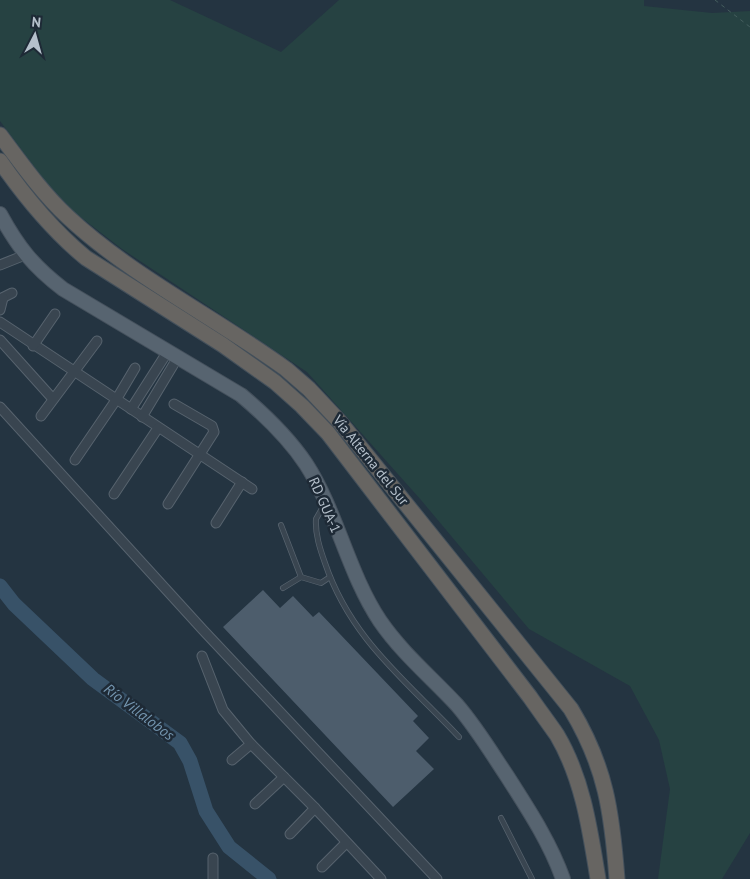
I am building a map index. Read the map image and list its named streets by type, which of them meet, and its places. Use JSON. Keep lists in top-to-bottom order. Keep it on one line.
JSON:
{"streets":{"highway":["Vía Alterna del Sur"],"main road":["RD GUA-1"]},"water":["Río Villalobos"],"north":"top"}
